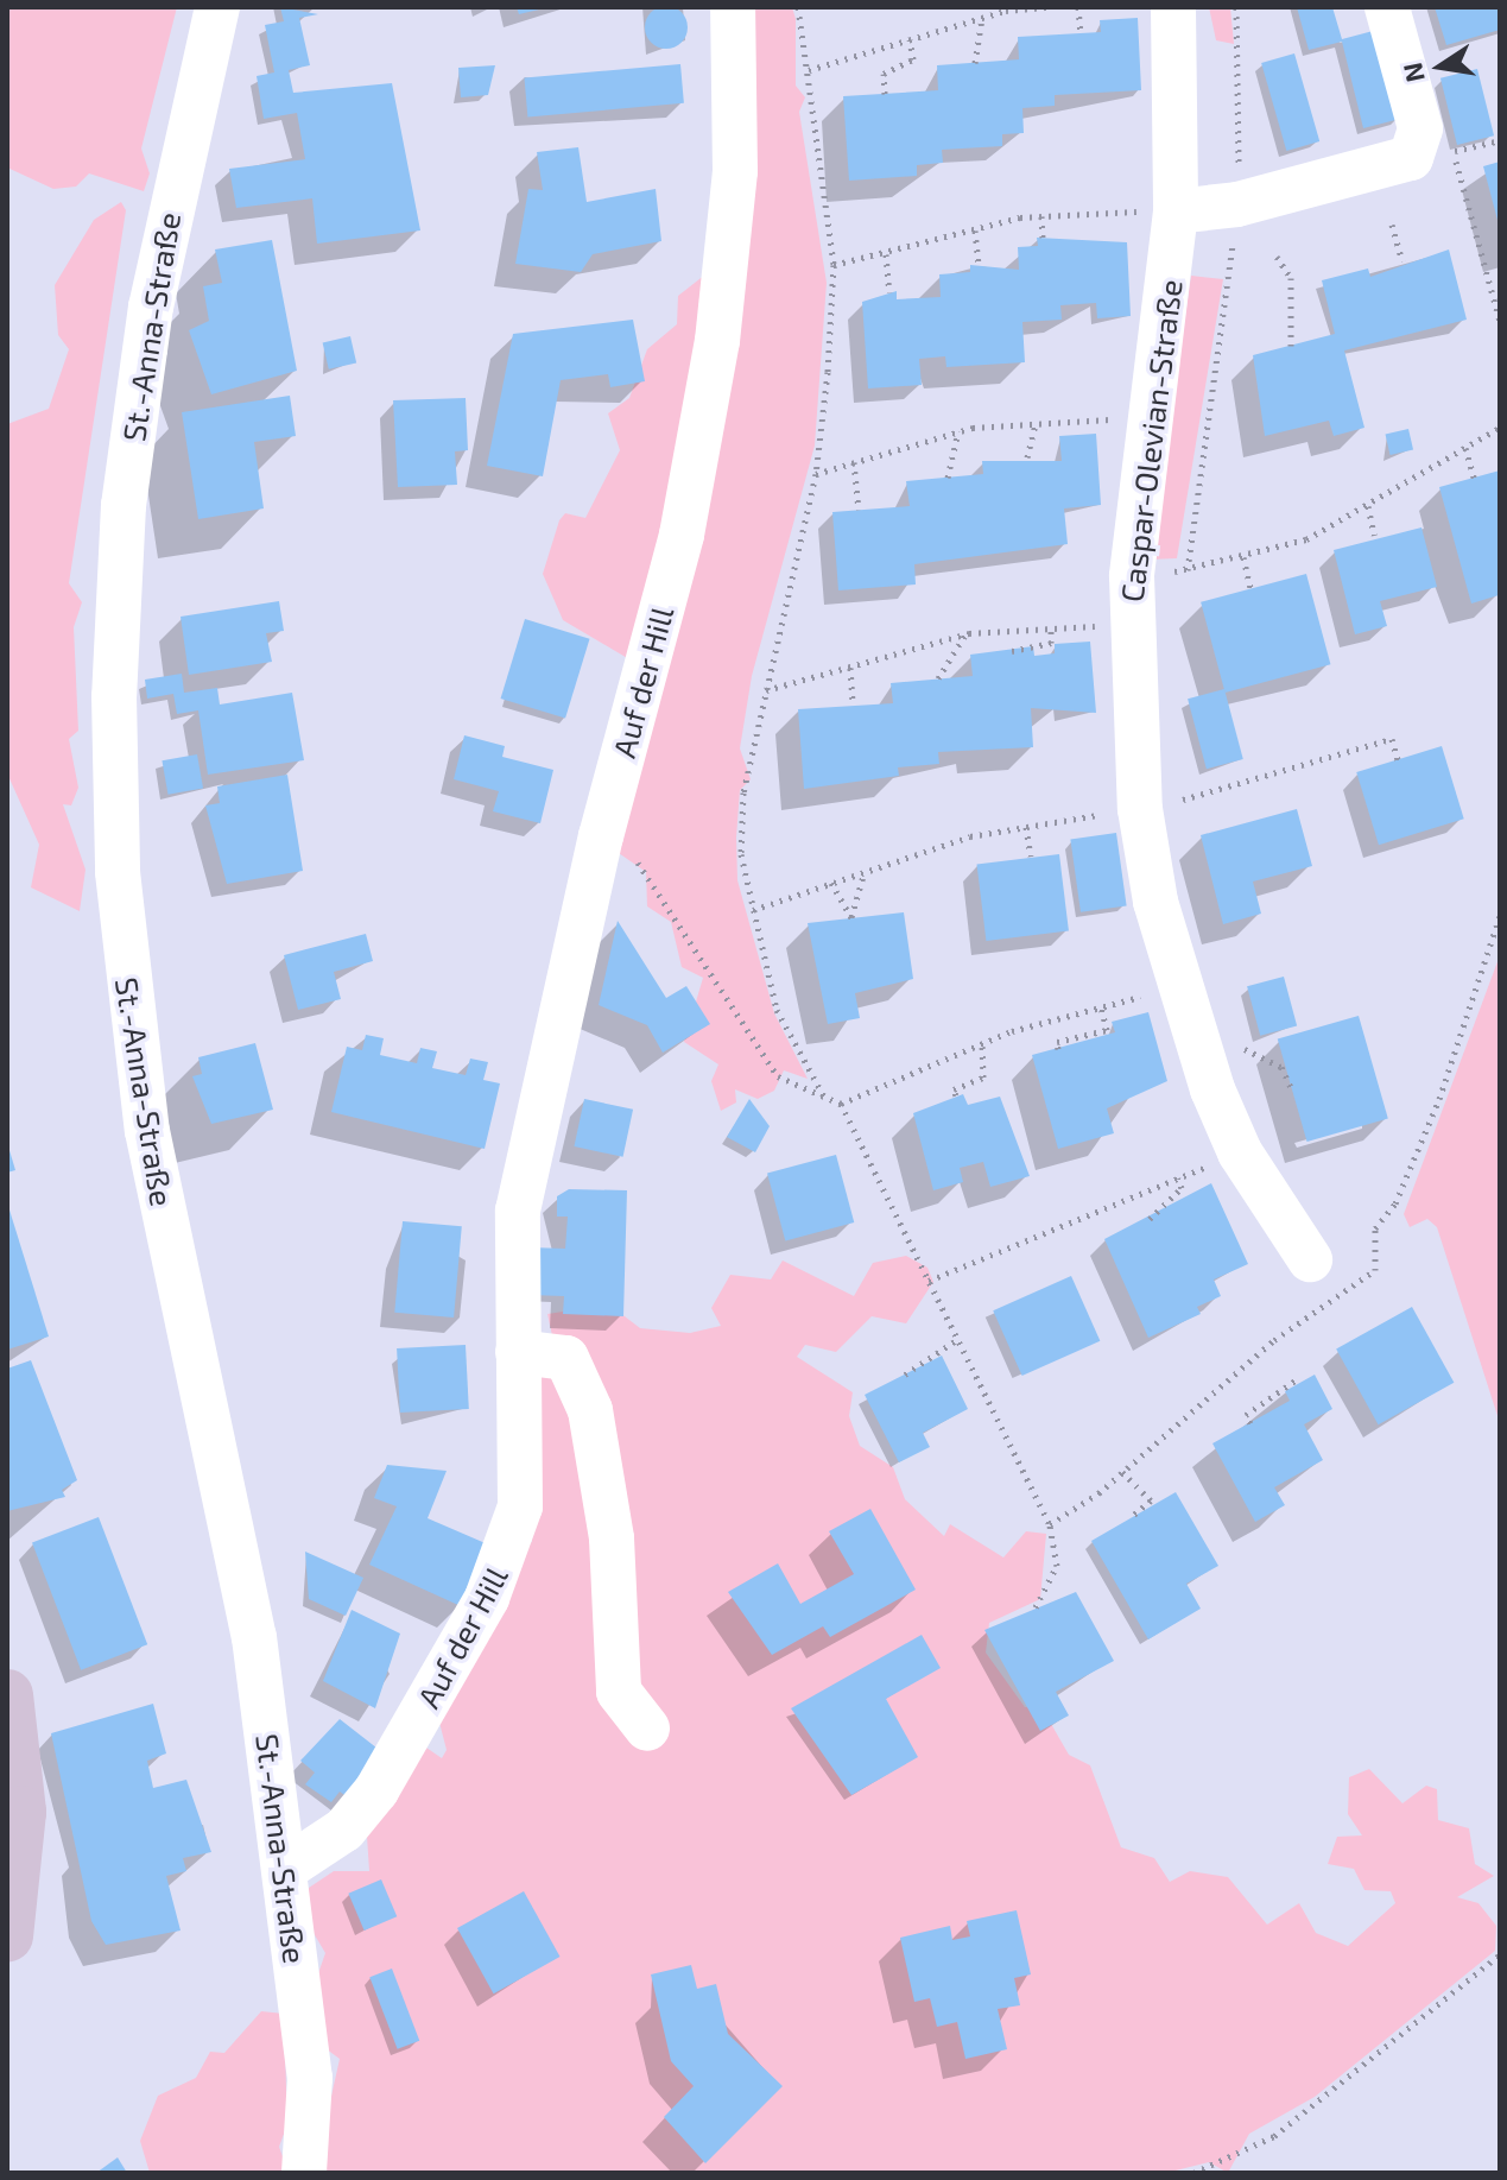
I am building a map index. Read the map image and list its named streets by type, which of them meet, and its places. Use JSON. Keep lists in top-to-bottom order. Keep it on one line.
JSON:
{"streets":{"street":["St.-Anna-Straße","Caspar-Olevian-Straße","Auf der Hill"]},"crossings":[["St.-Anna-Straße","Auf der Hill"]],"north":"left"}
